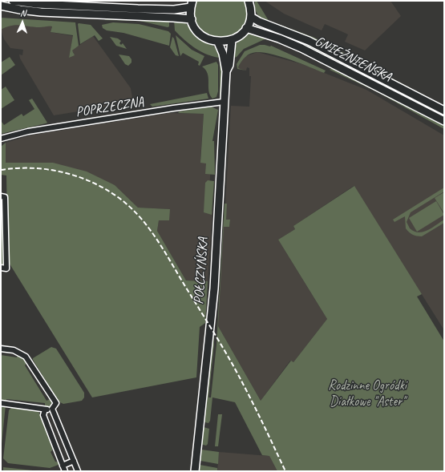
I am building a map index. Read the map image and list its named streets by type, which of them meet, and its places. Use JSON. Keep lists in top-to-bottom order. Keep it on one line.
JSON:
{"streets":{"street":["GNIEŹNIEŃSKA","POPRZECZNA","POŁCZYŃSKA"]},"crossings":[["POPRZECZNA","POŁCZYŃSKA"]],"parks":["Rodzinne Ogródki Diałkowe \"Aster\""],"north":"top"}
